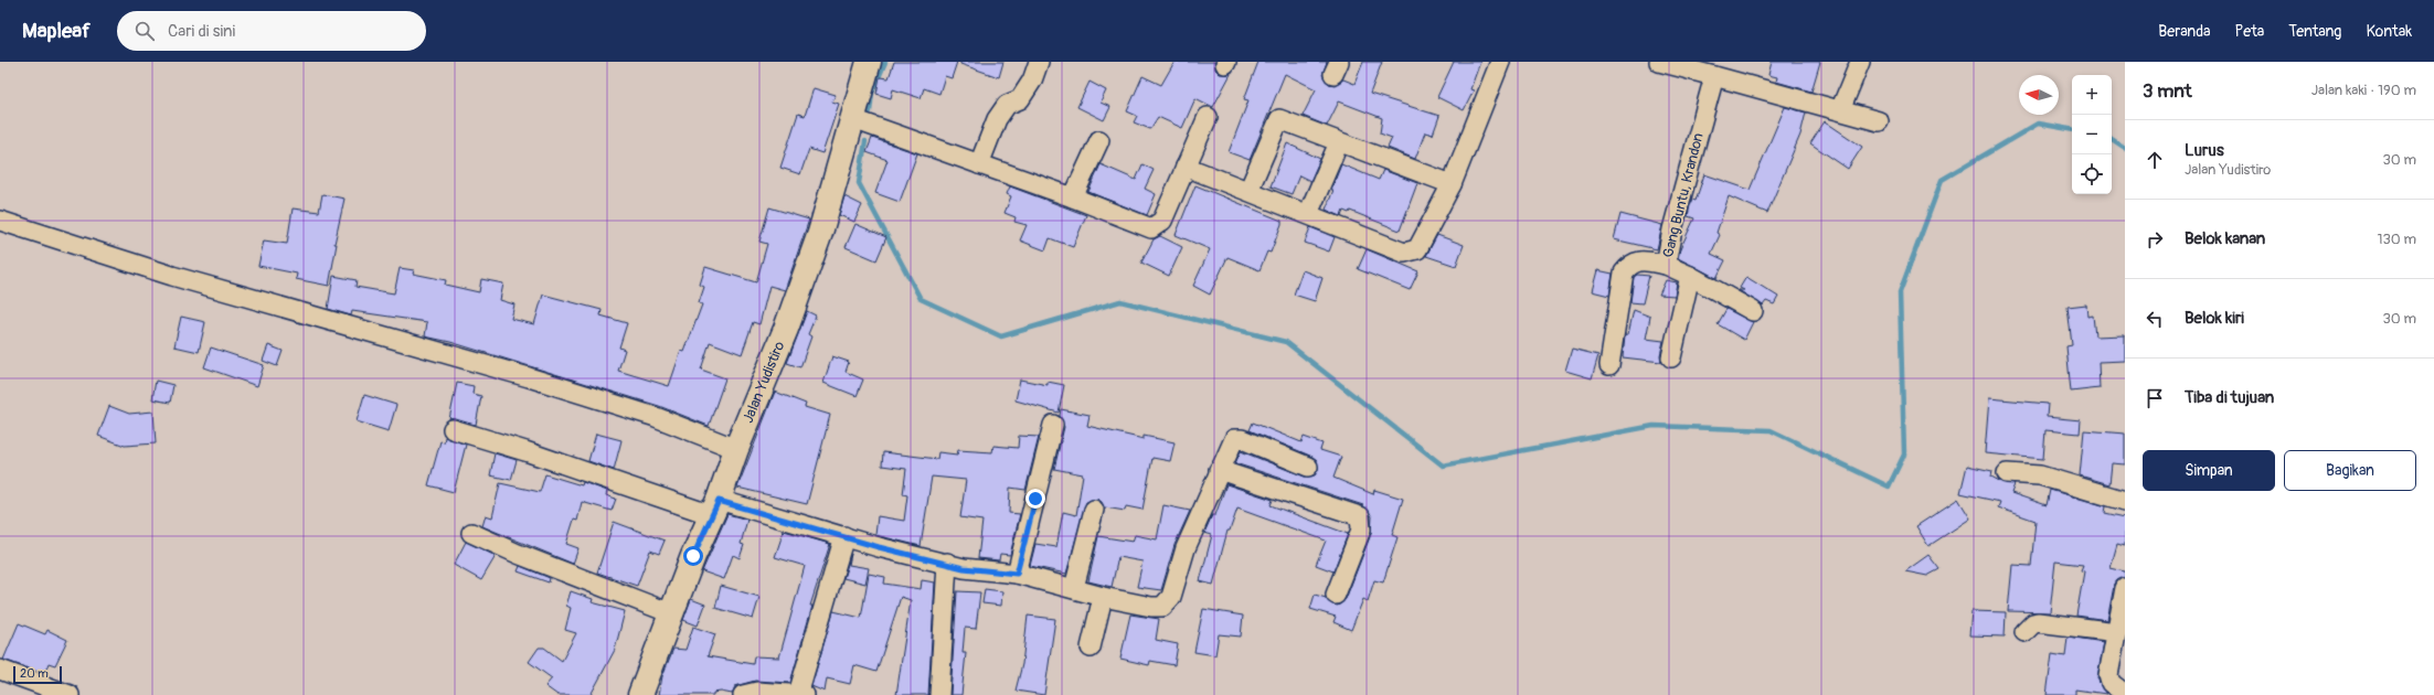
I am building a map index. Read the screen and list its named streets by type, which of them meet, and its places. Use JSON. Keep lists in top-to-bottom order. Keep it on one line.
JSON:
{"streets":{"street":["Gang Buntu, Krandon","Jalan Yudistiro"]},"scale_bar":"20 m","north":"left","page":{"header":"Mapleaf","search":"Cari di sini","nav":["Beranda","Peta","Tentang","Kontak"],"heading":["3 mnt","Jalan kaki · 190 m"],"map_buttons":["+","−"],"list":[["Lurus","Jalan Yudistiro","30 m"],["Belok kanan","130 m"],["Belok kiri","30 m"],"Tiba di tujuan"],"buttons":["Simpan","Bagikan"],"scale":"20 m"}}
